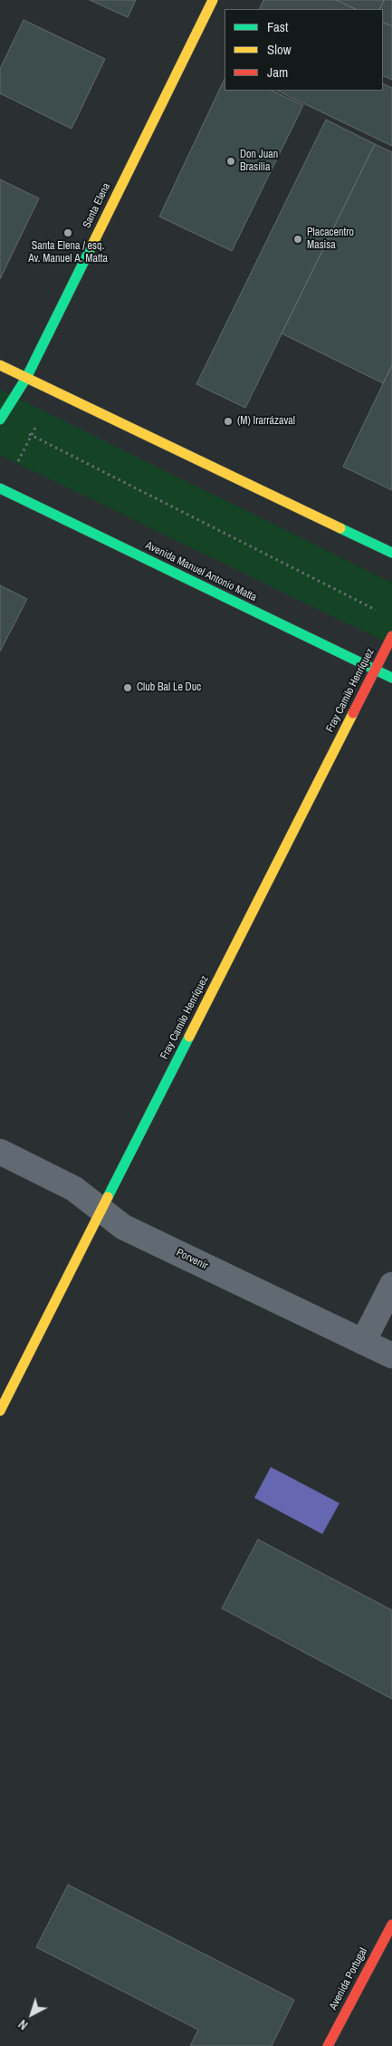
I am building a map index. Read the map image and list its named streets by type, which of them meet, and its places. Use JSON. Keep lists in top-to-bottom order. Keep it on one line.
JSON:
{"streets":{"street":["Santa Elena","Avenida Manuel Antonio Matta","Fray Camilo Henríquez","Porvenir","Avenida Portugal"]},"crossings":[["Avenida Manuel Antonio Matta","Fray Camilo Henríquez"],["Fray Camilo Henríquez","Porvenir"]],"places":["Don Juan Brasilia","Santa Elena / esq. Av. Manuel A. Matta","Placacentro Masisa","(M) Irarrázaval","Club Bal Le Duc"],"legend":["Fast","Slow","Jam"],"north":"bottom left"}
